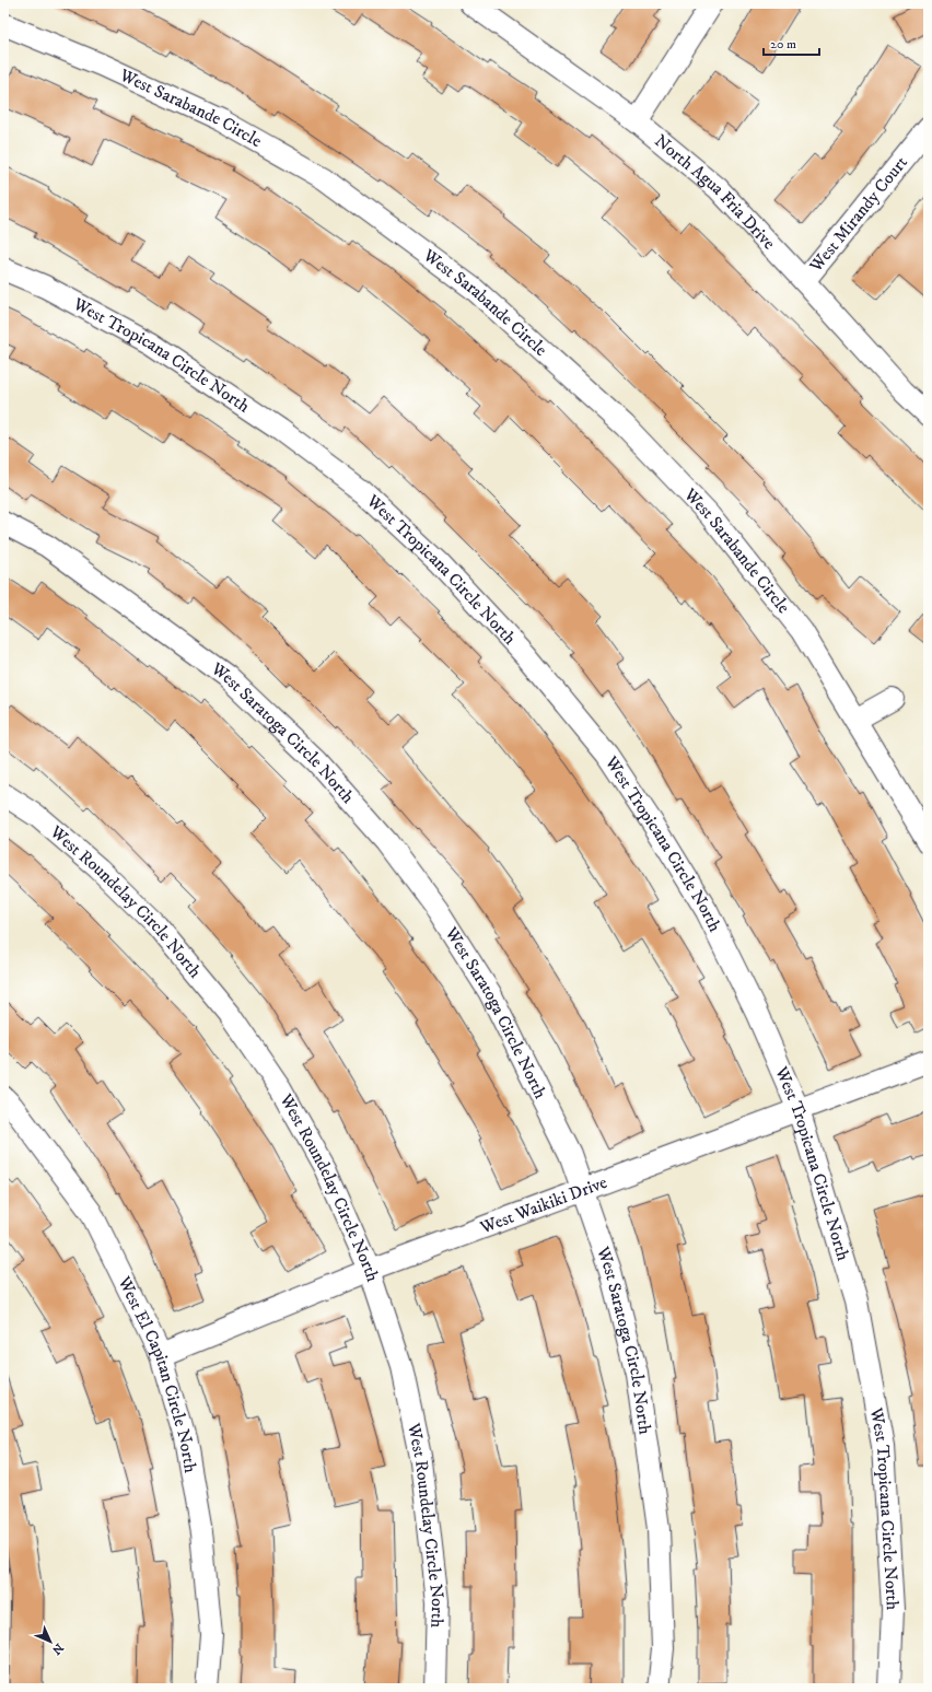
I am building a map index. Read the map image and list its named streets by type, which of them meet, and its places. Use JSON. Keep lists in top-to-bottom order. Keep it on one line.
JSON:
{"streets":{"street":["West Sarabande Circle","North Agua Fria Drive","West Mirandy Court","West Tropicana Circle North","West Saratoga Circle North","West Roundelay Circle North","West Waikiki Drive","West El Capitan Circle North"]},"crossings":[["North Agua Fria Drive","West Mirandy Court"],["West Tropicana Circle North","West Waikiki Drive"],["West Saratoga Circle North","West Waikiki Drive"],["West Roundelay Circle North","West Waikiki Drive"],["West Waikiki Drive","West El Capitan Circle North"]],"scale_bar":"20 m","north":"bottom right"}
